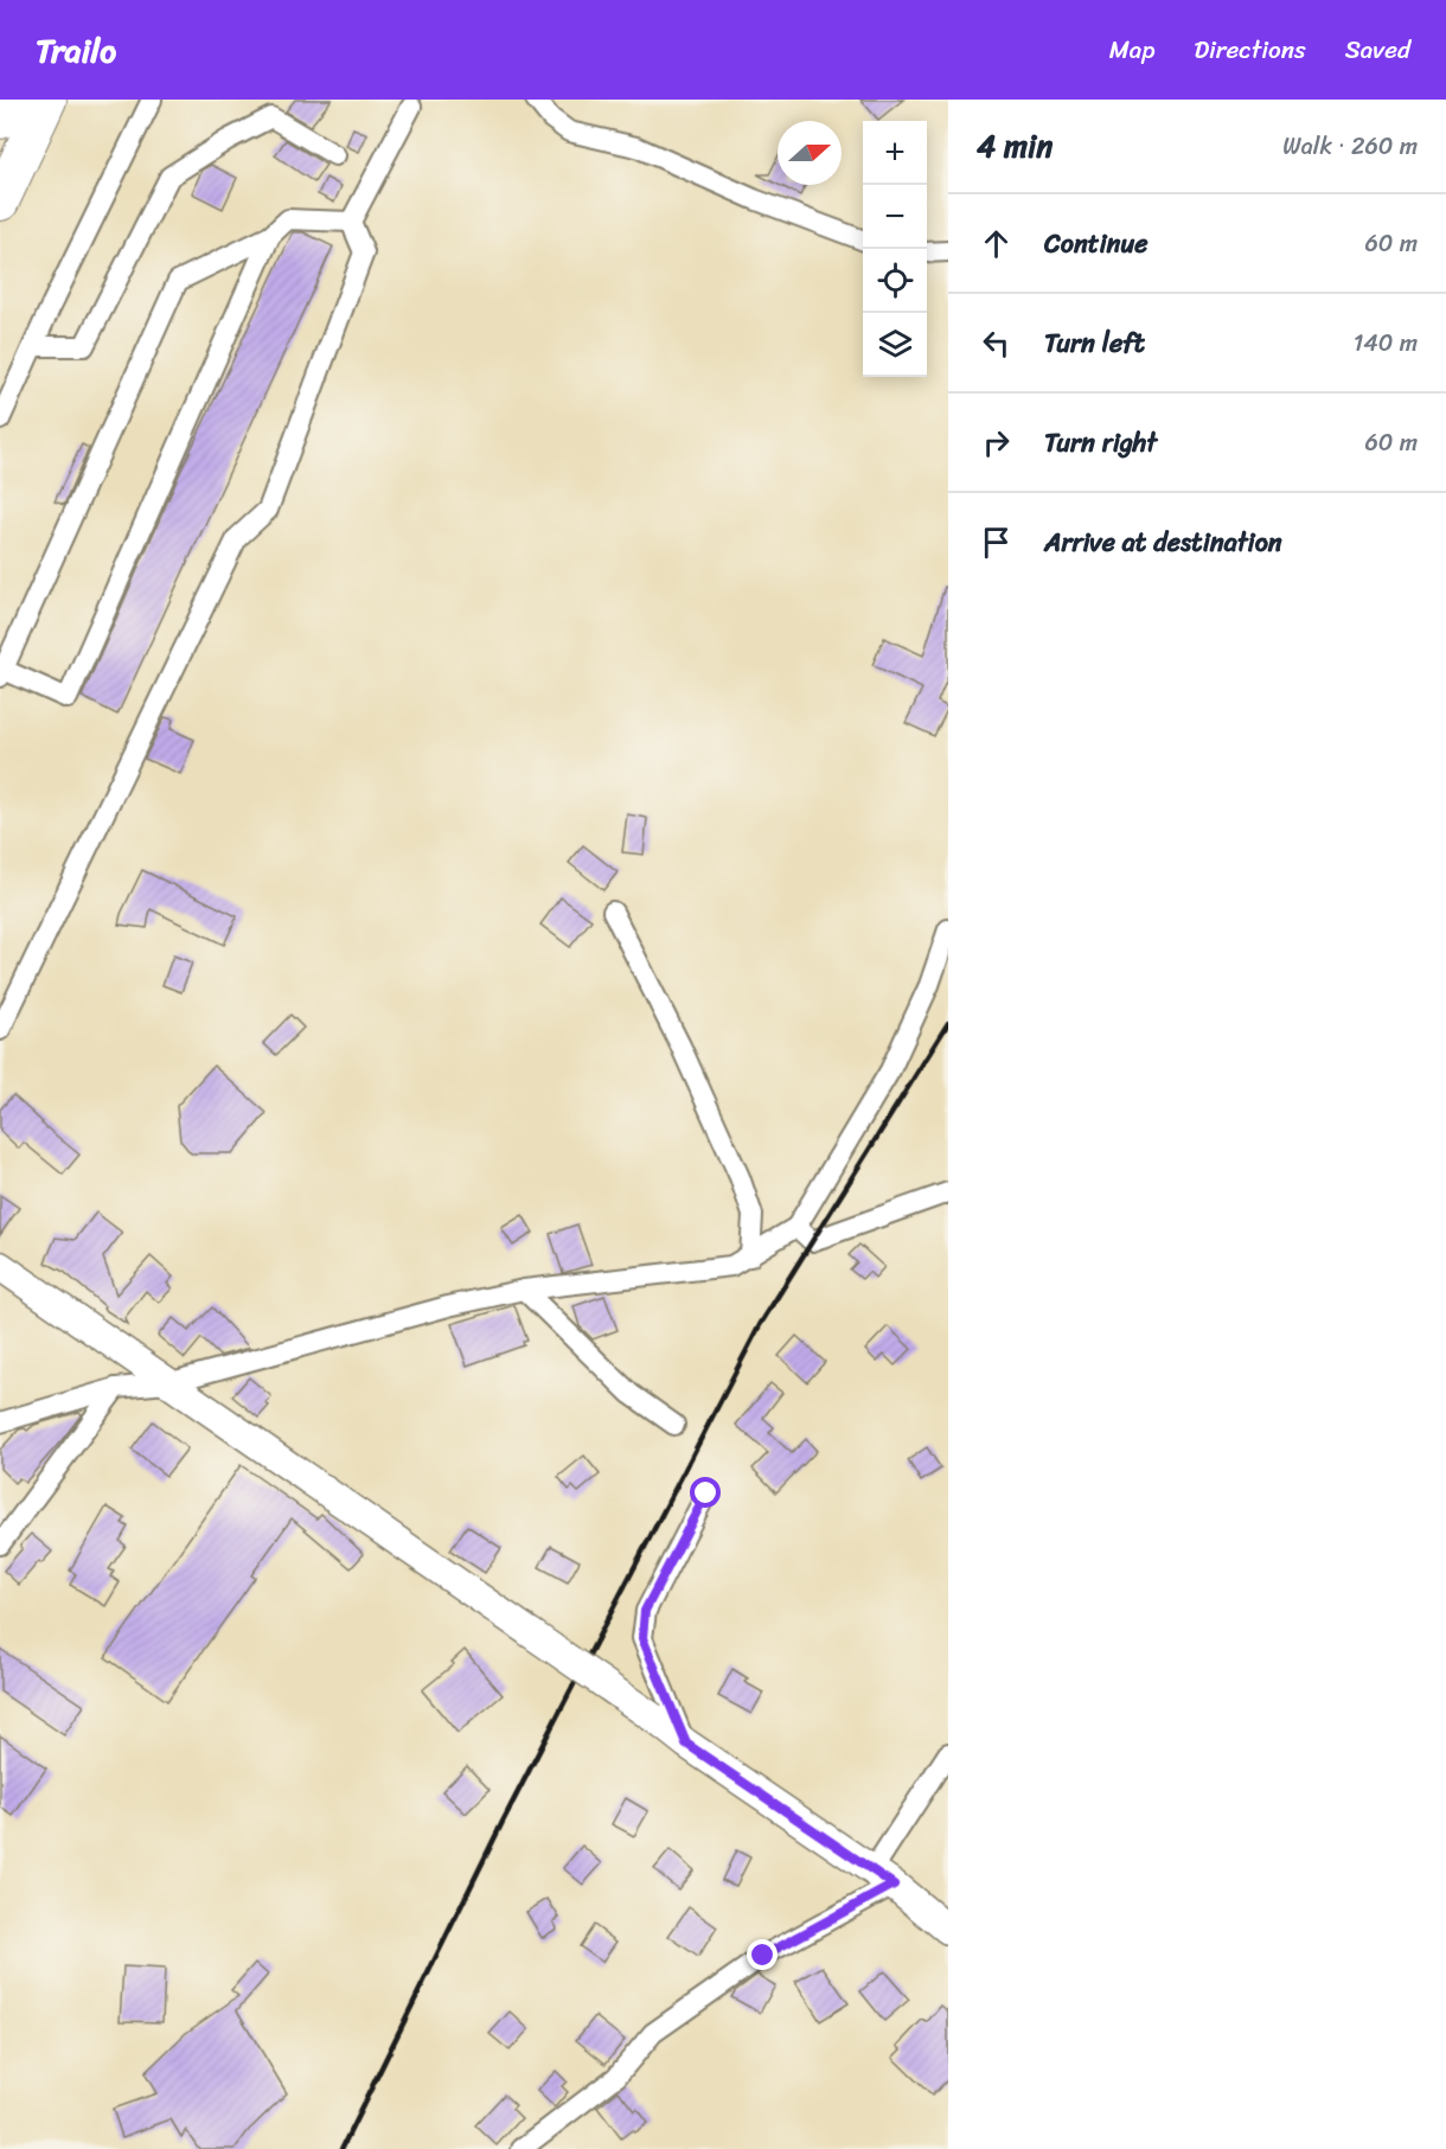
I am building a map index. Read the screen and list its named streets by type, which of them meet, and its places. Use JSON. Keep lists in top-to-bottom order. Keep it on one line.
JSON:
{"north":"right","page":{"header":"Trailo","nav":["Map","Directions","Saved"],"heading":["4 min","Walk · 260 m"],"map_buttons":["+","−"],"list":[["Continue","60 m"],["Turn left","140 m"],["Turn right","60 m"],"Arrive at destination"]}}
